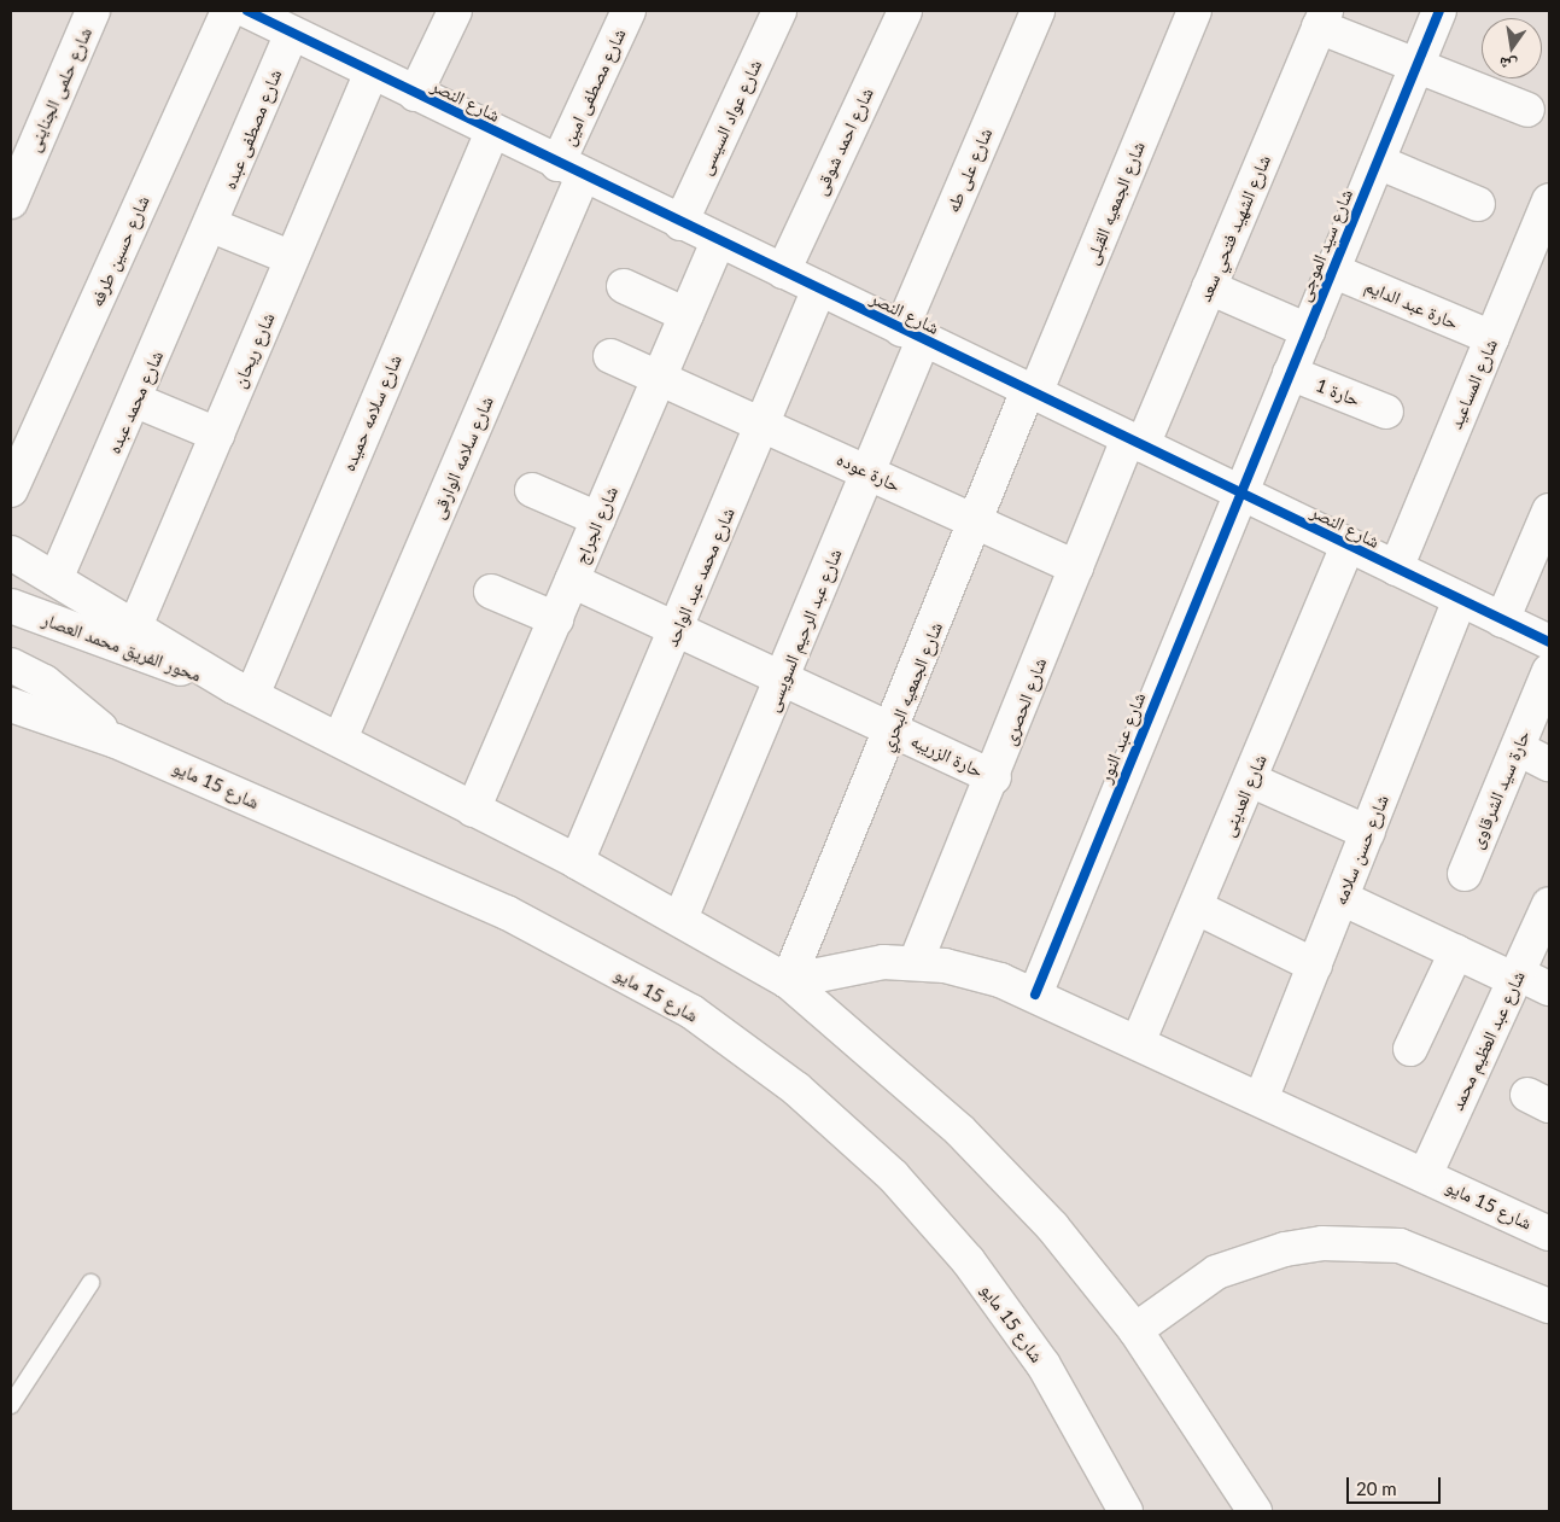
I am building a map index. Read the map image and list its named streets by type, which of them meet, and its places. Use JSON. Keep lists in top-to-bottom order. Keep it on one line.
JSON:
{"streets":{"street":["شارع مصطفى امين","شارع حلمى الجناينى","شارع النصر","شارع عواد السيسى","شارع مصطفى عبده","شارع احمد شوقى","شارع على طه","شارع الجمعيه القبلى","شارع الشهيد فتحي سعد","شارع سيد الموجى","شارع حسين طرفه","حارة عبد الدايم","شارع ريحان","شارع المساعيد","حارة 1","شارع محمد عبده","شارع سلامه حميده","شارع سلامه الوارقى","حارة عوده","شارع الجراج","شارع محمد عبد الواحد","شارع عبد الرحيم السويسى","محور الفريق محمد العصار","شارع الجمعيه البحري","شارع الحصرى","شارع عبد النور","حارة الزريبه","شارع 15 مايو","حارة سيد الشرقاوى","شارع العدينى","شارع حسن سلامه","شارع عبد العظيم محمد"]},"crossings":[["شارع مصطفى امين","شارع النصر"],["شارع مصطفى امين","شارع سلامه الوارقى"],["شارع النصر","شارع عواد السيسى"],["شارع النصر","شارع مصطفى عبده"],["شارع النصر","شارع احمد شوقى"],["شارع النصر","شارع على طه"],["شارع النصر","شارع الجمعيه القبلى"],["شارع النصر","شارع الشهيد فتحي سعد"],["شارع النصر","شارع سيد الموجى"],["شارع النصر","شارع حسين طرفه"],["شارع النصر","شارع ريحان"],["شارع النصر","شارع المساعيد"],["شارع النصر","شارع سلامه حميده"],["شارع النصر","شارع سلامه الوارقى"],["شارع النصر","شارع الجراج"],["شارع النصر","شارع محمد عبد الواحد"],["شارع النصر","شارع عبد الرحيم السويسى"],["شارع النصر","شارع الجمعيه البحري"],["شارع النصر","شارع الحصرى"],["شارع النصر","شارع عبد النور"],["شارع النصر","شارع العدينى"],["شارع النصر","شارع حسن سلامه"],["شارع مصطفى عبده","شارع محمد عبده"],["شارع على طه","شارع عبد الرحيم السويسى"],["شارع الجمعيه القبلى","شارع الجمعيه البحري"],["شارع الشهيد فتحي سعد","شارع الحصرى"],["شارع سيد الموجى","حارة عبد الدايم"],["شارع سيد الموجى","حارة 1"],["شارع سيد الموجى","شارع عبد النور"],["حارة عبد الدايم","شارع المساعيد"],["شارع سلامه حميده","محور الفريق محمد العصار"],["حارة عوده","شارع الجراج"],["حارة عوده","شارع محمد عبد الواحد"],["حارة عوده","شارع عبد الرحيم السويسى"],["حارة عوده","شارع الجمعيه البحري"],["حارة عوده","شارع الحصرى"],["شارع الجراج","حارة الزريبه"],["شارع محمد عبد الواحد","حارة الزريبه"],["شارع عبد الرحيم السويسى","حارة الزريبه"],["شارع الجمعيه البحري","حارة الزريبه"],["شارع الجمعيه البحري","شارع 15 مايو"],["شارع الحصرى","حارة الزريبه"],["شارع الحصرى","شارع 15 مايو"],["شارع عبد النور","شارع 15 مايو"],["شارع 15 مايو","شارع العدينى"],["شارع 15 مايو","شارع حسن سلامه"],["شارع 15 مايو","شارع عبد العظيم محمد"]],"scale_bar":"20 m","north":"bottom"}
